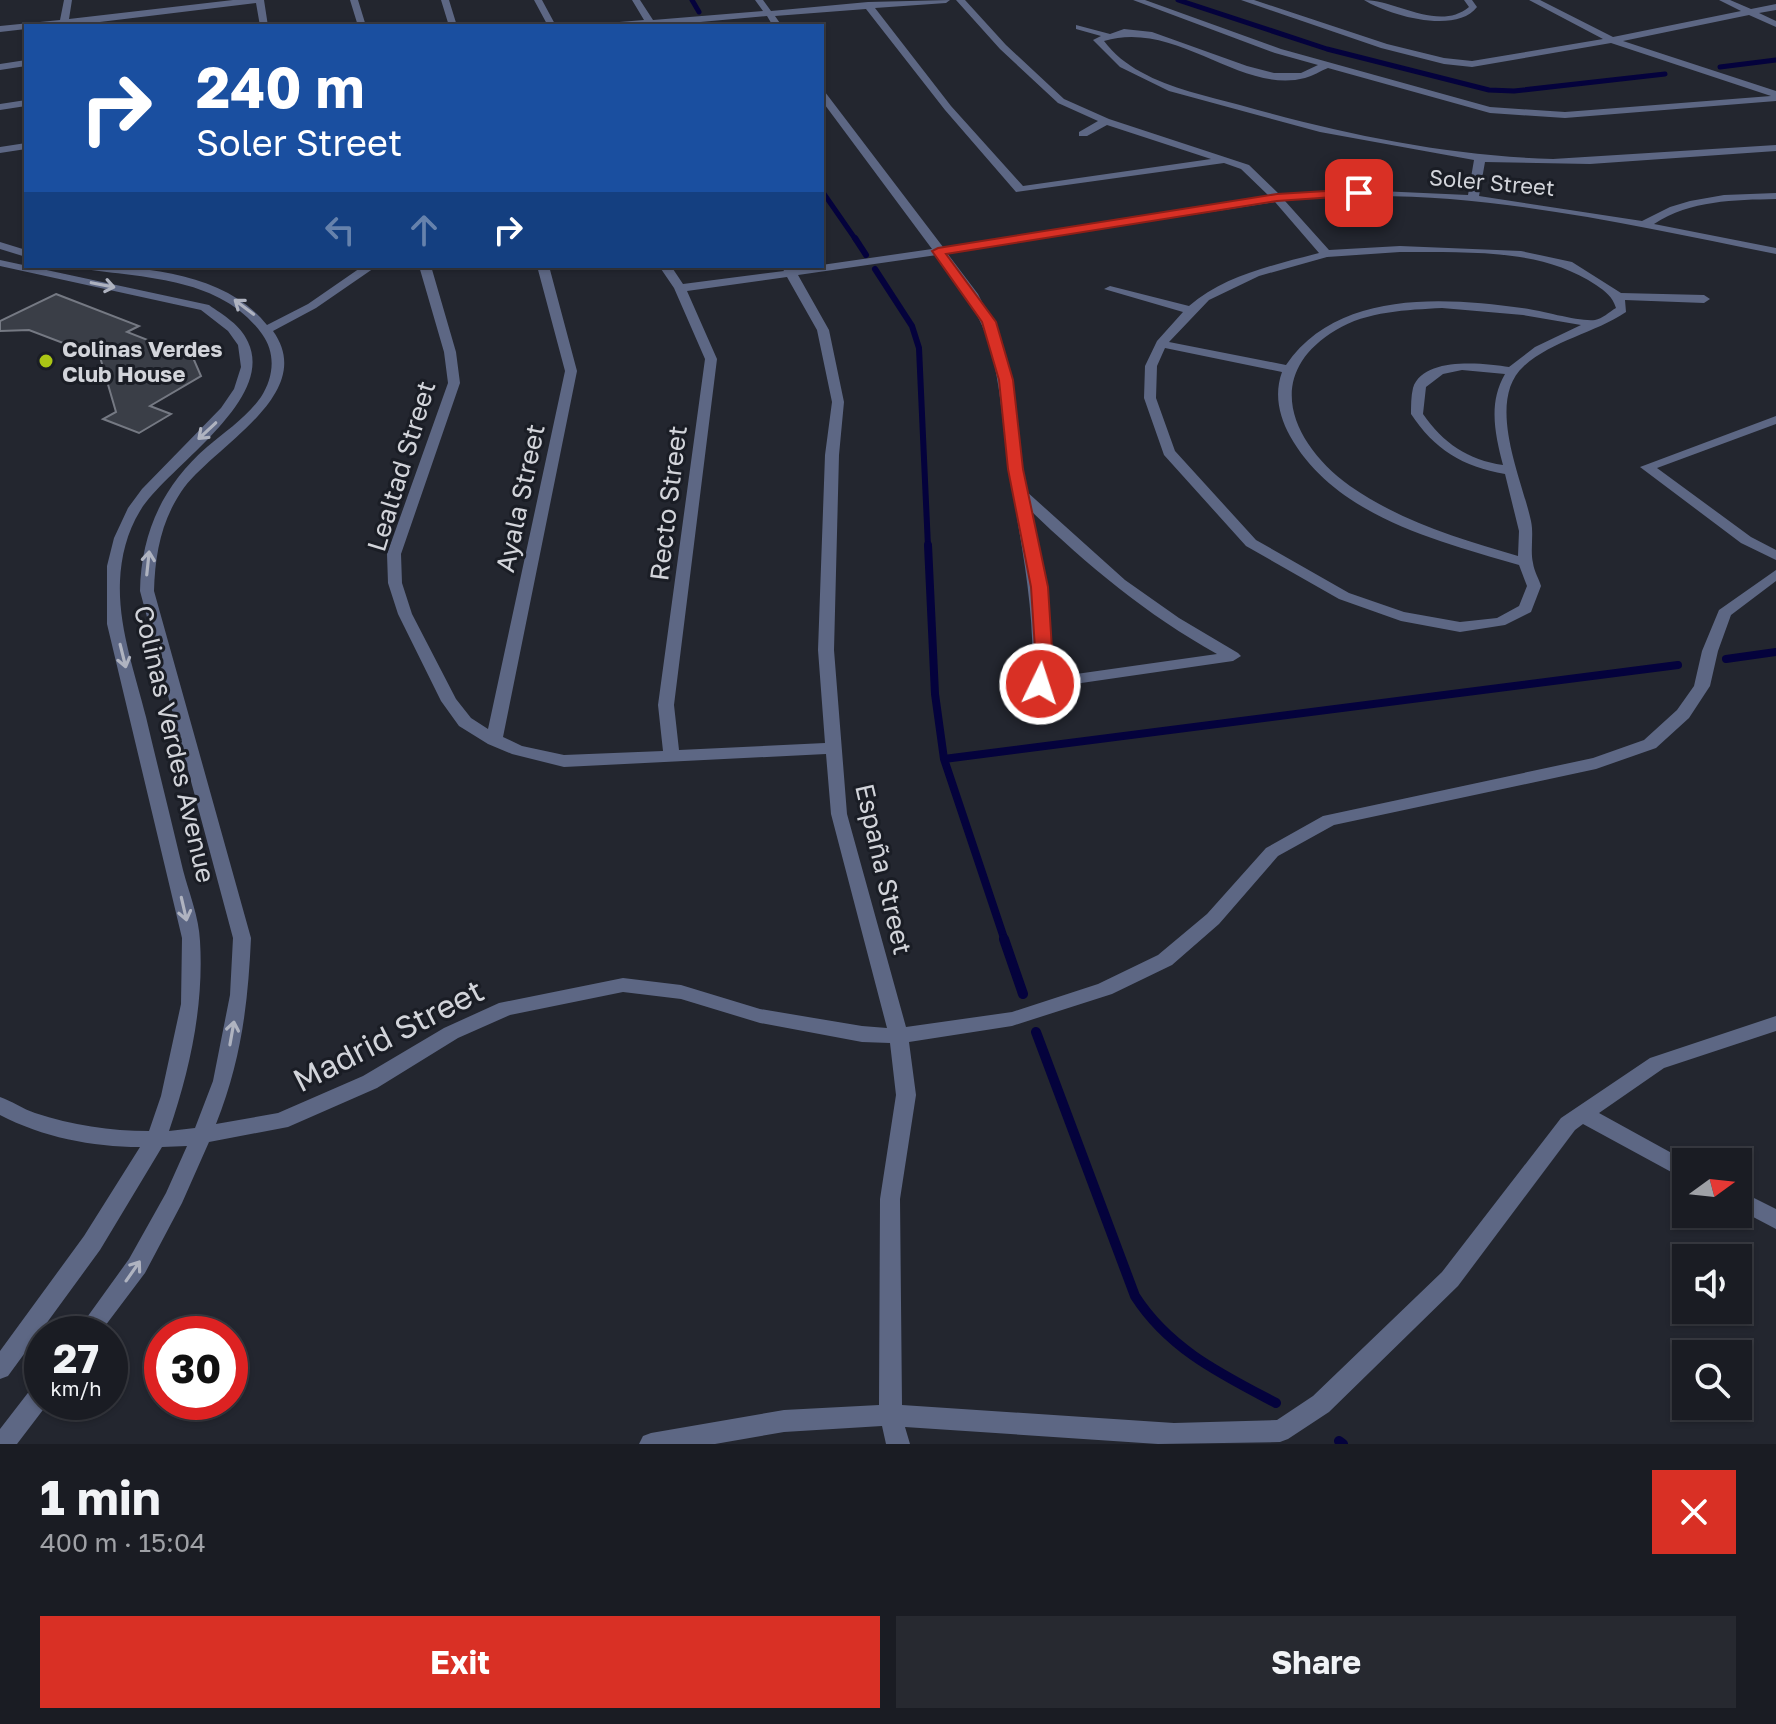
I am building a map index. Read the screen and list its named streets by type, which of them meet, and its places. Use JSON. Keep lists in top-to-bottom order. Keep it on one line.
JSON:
{"streets":{"street":["Soler Street","Lealtad Street","Ayala Street","Recto Street","Colinas Verdes Avenue","España Street","Madrid Street"]},"crossings":[["Soler Street","Recto Street"],["Soler Street","España Street"],["Lealtad Street","Ayala Street"],["Lealtad Street","Recto Street"],["Lealtad Street","España Street"],["Colinas Verdes Avenue","Madrid Street"],["España Street","Madrid Street"]],"places":["Colinas Verdes Club House"],"north":"right","page":{"turn":["240 m","Soler Street"],"speed":"27 km/h","limit":"30","heading":["1 min","400 m · 15:04"],"buttons":["Exit","Share"]}}
